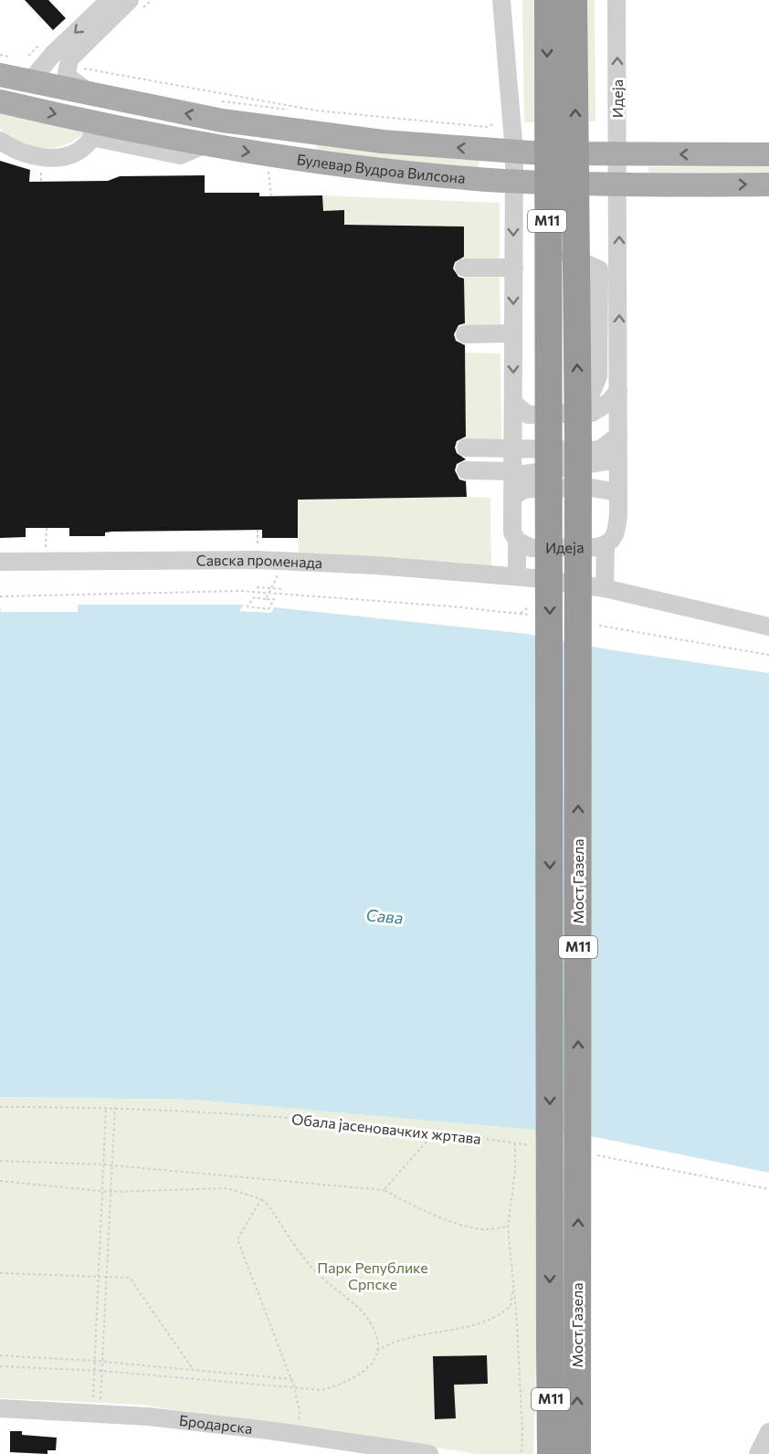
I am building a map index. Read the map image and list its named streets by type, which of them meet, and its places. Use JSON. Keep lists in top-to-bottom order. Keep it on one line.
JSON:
{"streets":{"highway":["M11","Мост Газела"],"main road":["Булевар Вудроа Вилсона"],"street":["Идеја","Савска променада","Бродарска"],"path":["Обала јасеновачких жртава"]},"crossings":[["Идеја","Булевар Вудроа Вилсона"],["Идеја","Мост Газела"]],"water":["Сава"],"parks":["Парк Републике Српске"]}
